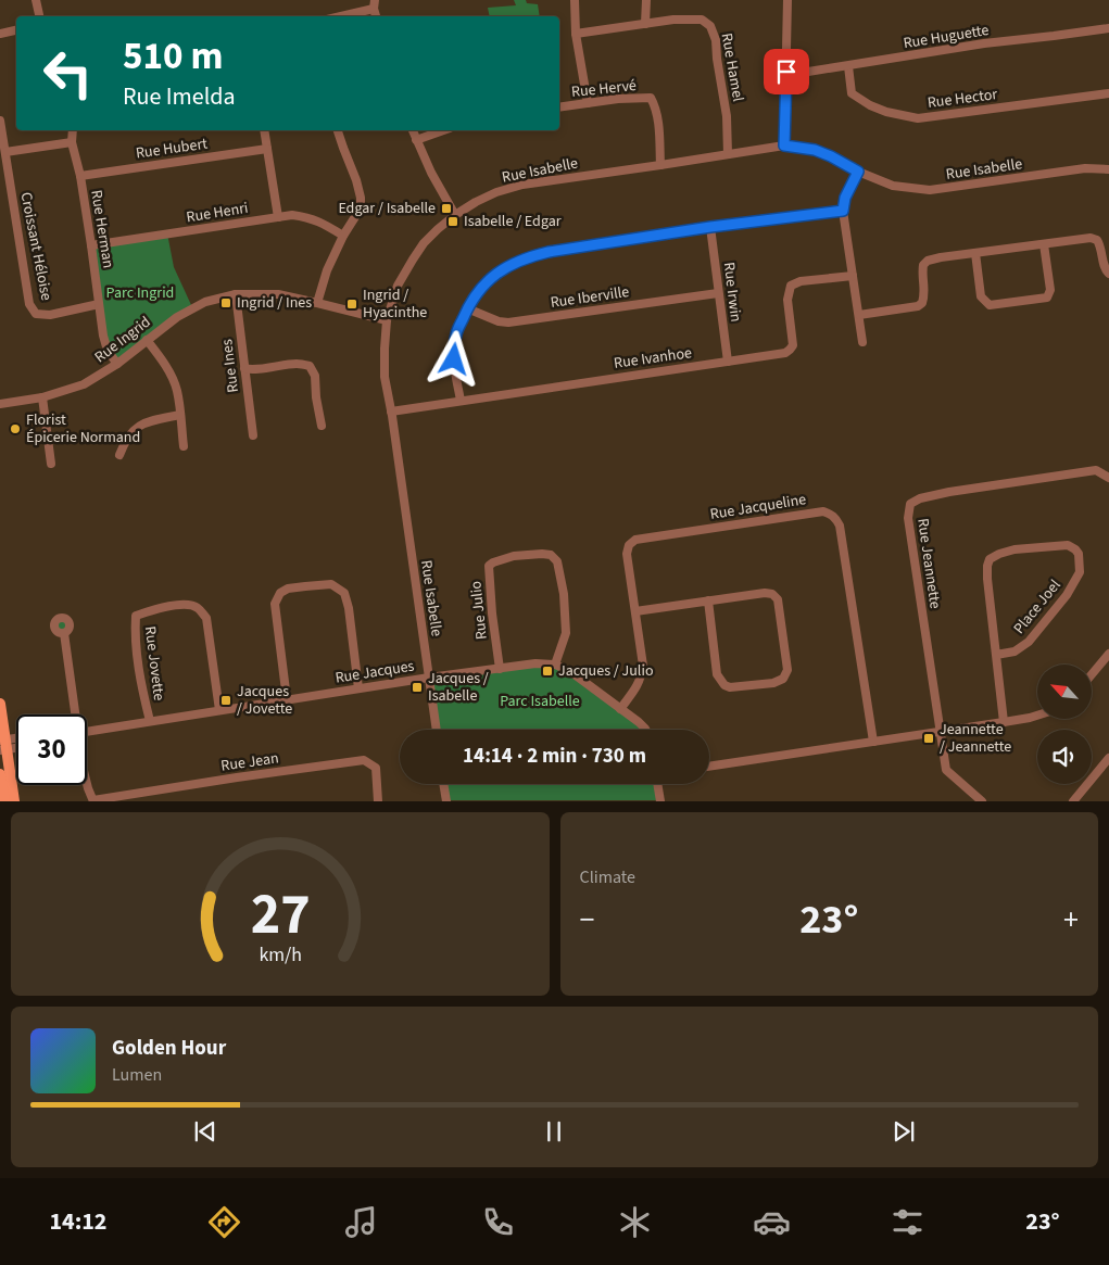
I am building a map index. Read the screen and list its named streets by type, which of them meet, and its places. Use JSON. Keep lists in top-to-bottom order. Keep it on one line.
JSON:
{"streets":{"street":["Rue Huguette","Rue Hamel","Rue Hervé","Rue Hector","Rue Hubert","Rue Isabelle","Rue Henri","Rue Herman","Croissant Héloise","Rue Irwin","Rue Iberville","Rue Ingrid","Rue Ivanhoe","Rue Ines","Rue Jacqueline","Rue Jeannette","Place Joel","Rue Julio","Rue Jovette","Rue Jacques","Rue Jean"]},"crossings":[["Rue Huguette","Rue Hector"],["Rue Hamel","Rue Isabelle"],["Rue Hervé","Rue Isabelle"],["Rue Hubert","Rue Herman"],["Rue Isabelle","Rue Ingrid"],["Rue Isabelle","Rue Ivanhoe"],["Rue Isabelle","Rue Jacques"],["Rue Henri","Rue Herman"],["Rue Herman","Croissant Héloise"],["Rue Herman","Rue Ingrid"],["Rue Irwin","Rue Iberville"],["Rue Irwin","Rue Ivanhoe"],["Rue Ingrid","Rue Ines"],["Rue Jacqueline","Rue Jacques"],["Rue Julio","Rue Jacques"],["Rue Jovette","Rue Jacques"]],"parks":["Parc Ingrid","Parc Isabelle"],"places":{"transit":["Edgar / Isabelle","Isabelle / Edgar","Ingrid / Ines","Ingrid / Hyacinthe","Jacques / Julio","Jacques / Isabelle","Jacques / Jovette","Jeannette / Jeannette"],"other":["Florist Épicerie Normand"]},"north":"top left","page":{"turn":["510 m","Rue Imelda"],"limit":"30","trip":"14:14 · 2 min · 730 m","tile":"Climate","heat":["−","23°","+"],"song":["Golden Hour","Lumen"],"tabs":["14:12","23°"],"gauge":["27","km/h"]}}
